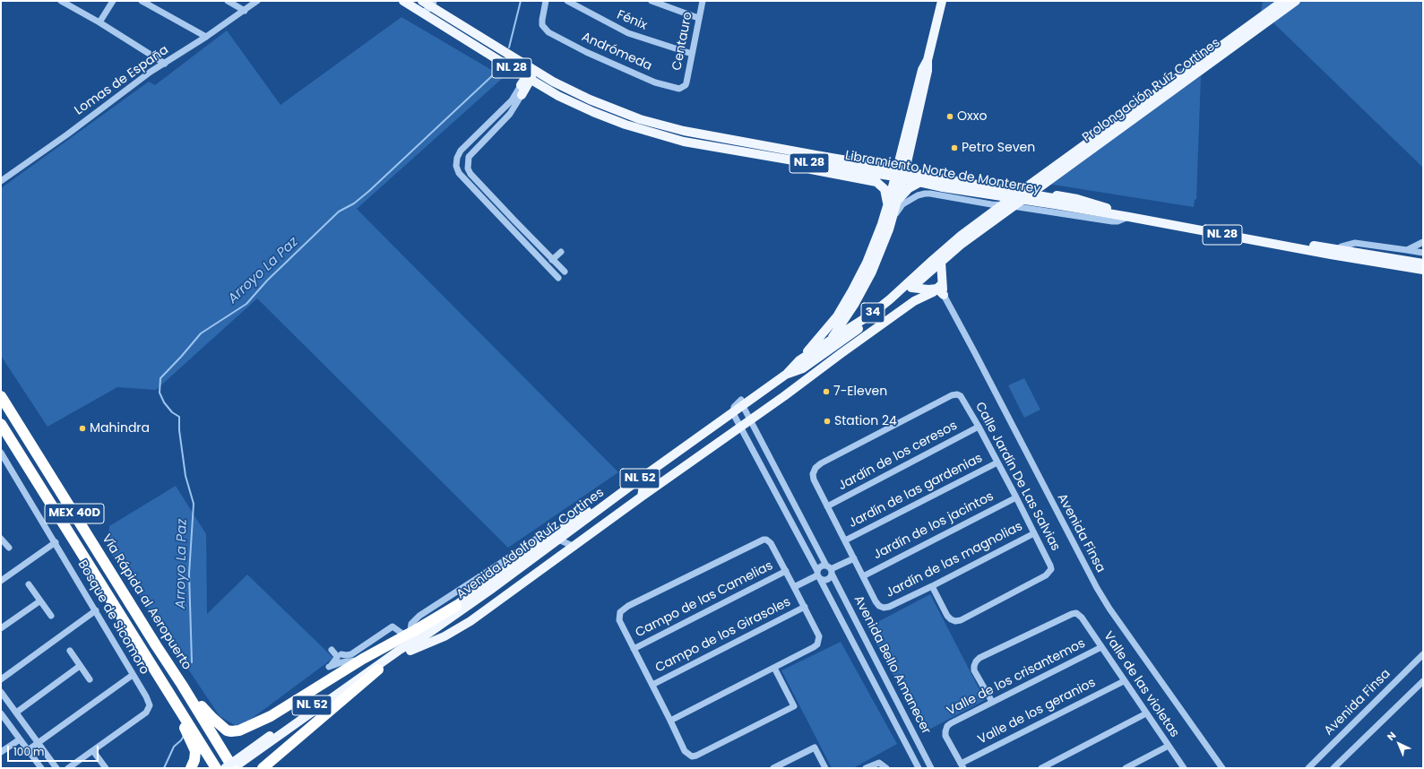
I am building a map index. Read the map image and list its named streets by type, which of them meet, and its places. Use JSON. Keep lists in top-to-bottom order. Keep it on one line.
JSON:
{"streets":{"highway":["MEX 40D","Vía Rápida al Aeropuerto"],"main road":["NL 28","Prolongación Ruíz Cortines","Libramiento Norte de Monterrey","34","NL 52","Avenida Adolfo Ruíz Cortines"],"street":["Fénix","Centauro","Andrómeda","Lomas de España","Jardín de los ceresos","Calle Jardín De Las Salvias","Jardín de las gardenias","Jardín de los jacintos","Avenida Finsa","Jardín de las magnolias","Campo de las Camelias","Bosque de Sicomoro","Campo de los Girasoles","Avenida Bello Amanecer","Valle de los crisantemos","Valle de las violetas","Valle de los geranios"]},"crossings":[["Fénix","Centauro"],["Centauro","Andrómeda"],["Prolongación Ruíz Cortines","Libramiento Norte de Monterrey"],["Prolongación Ruíz Cortines","Avenida Adolfo Ruíz Cortines"],["Libramiento Norte de Monterrey","NL 52"],["Libramiento Norte de Monterrey","Avenida Adolfo Ruíz Cortines"],["Jardín de los ceresos","Calle Jardín De Las Salvias"],["Calle Jardín De Las Salvias","Jardín de las gardenias"],["Calle Jardín De Las Salvias","Jardín de los jacintos"],["Calle Jardín De Las Salvias","Jardín de las magnolias"],["NL 52","Avenida Adolfo Ruíz Cortines"],["Jardín de los jacintos","Jardín de las magnolias"],["Avenida Adolfo Ruíz Cortines","Avenida Bello Amanecer"],["Valle de los crisantemos","Valle de las violetas"],["Valle de los crisantemos","Valle de los geranios"],["Valle de las violetas","Valle de los geranios"]],"water":["Arroyo La Paz"],"places":["Oxxo","Petro Seven","7-Eleven","Station 24","Mahindra"],"scale_bar":"100 m","north":"top left"}
